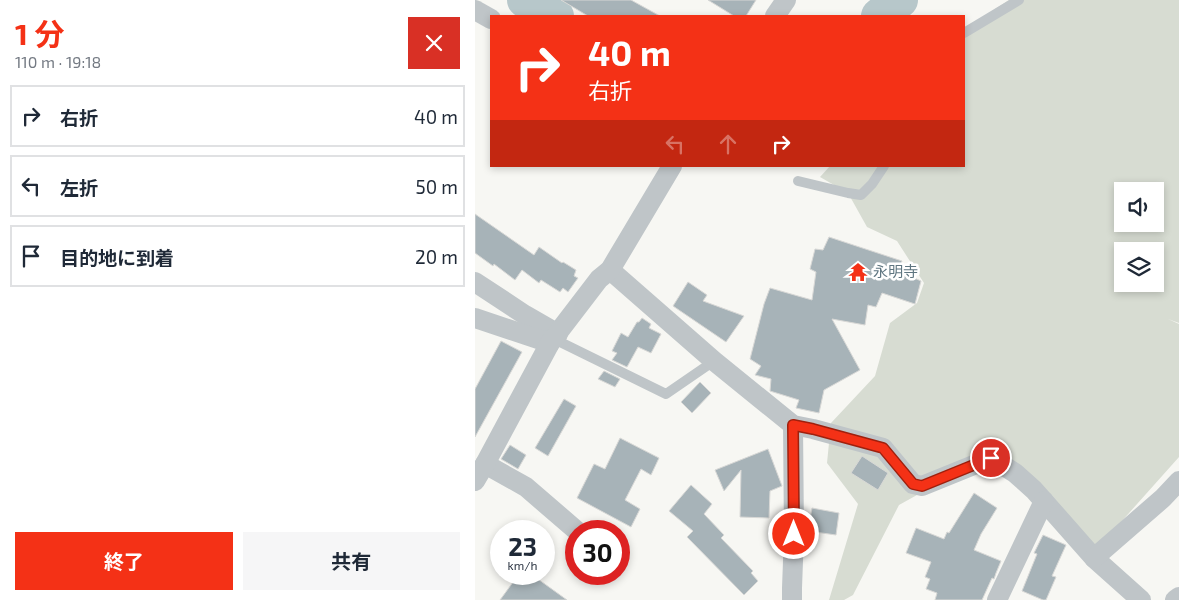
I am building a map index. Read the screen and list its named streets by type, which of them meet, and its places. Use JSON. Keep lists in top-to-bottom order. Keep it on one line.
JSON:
{"places":{"temple":["永明寺"]},"page":{"heading":["1 分","110 m · 19:18"],"turn":["40 m","右折"],"list":[{"name":"右折","value":"40 m"},{"name":"左折","value":"50 m"},{"name":"目的地に到着","value":"20 m"}],"speed":"23 km/h","limit":"30","buttons":["終了","共有"]}}
